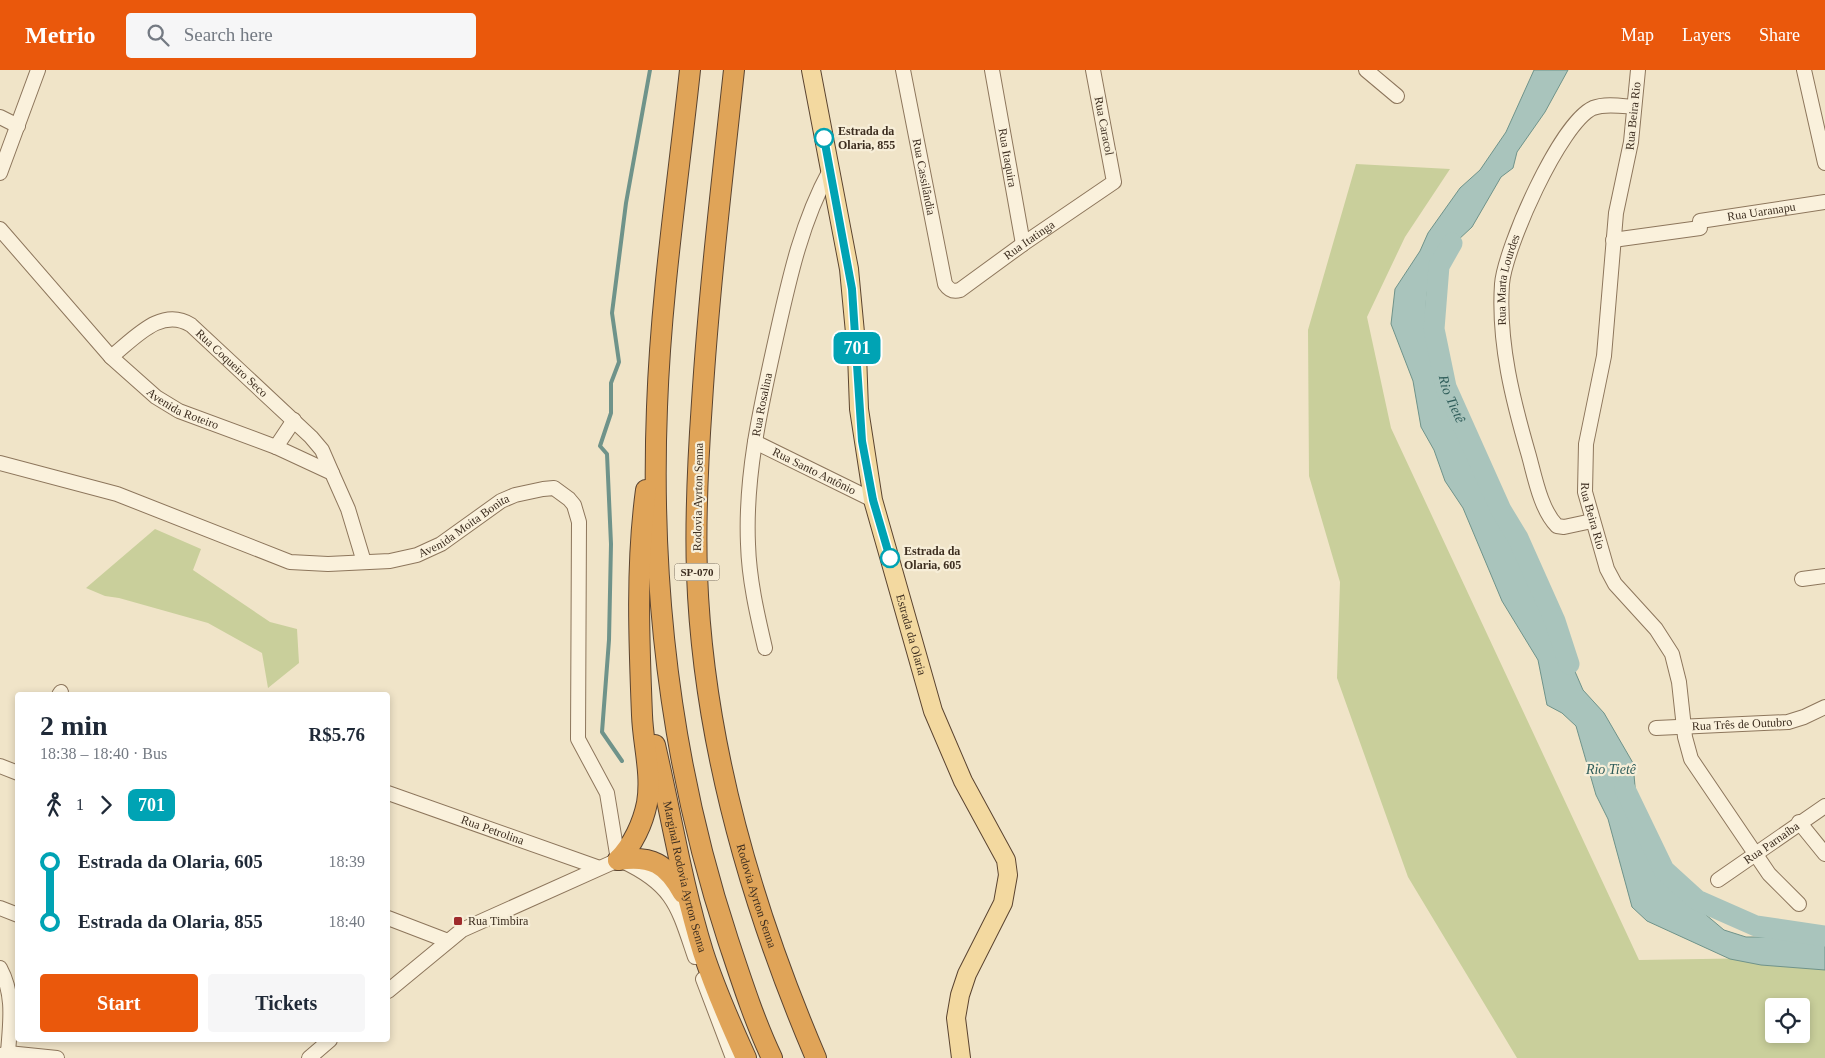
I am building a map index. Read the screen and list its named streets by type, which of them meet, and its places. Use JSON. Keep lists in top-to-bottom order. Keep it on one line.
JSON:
{"streets":{"highway":["Rodovia Ayrton Senna","SP-070","Marginal Rodovia Ayrton Senna"],"main road":["Estrada da Olaria"],"street":["Rua Beira Rio","Rua Caracol","Rua Itaquira","Rua Cassilândia","Rua Uaranapu","Rua Itatinga","Rua Marta Lourdes","Rua Coqueiro Seco","Rua Rosalina","Avenida Roteiro","Rua Santo Antônio","Avenida Moita Bonita","Rua Três de Outubro","Rua Petrolina","Rua Parnaíba"]},"crossings":[["Rua Beira Rio","Rua Uaranapu"],["Rua Beira Rio","Rua Marta Lourdes"],["Rua Beira Rio","Rua Três de Outubro"],["Rua Beira Rio","Rua Parnaíba"],["Rua Caracol","Rua Itatinga"],["Rua Itaquira","Rua Itatinga"],["Rua Cassilândia","Rua Itatinga"],["Rua Coqueiro Seco","Avenida Roteiro"],["Rua Rosalina","Rua Santo Antônio"],["Rua Rosalina","Estrada da Olaria"],["Rua Santo Antônio","Estrada da Olaria"],["Avenida Moita Bonita","Marginal Rodovia Ayrton Senna"]],"water":["Rio Tietê"],"places":{"other":["Estrada da Olaria, 855","Estrada da Olaria, 605"],"transit":["Rua Timbira"]},"lines":["bus line 701"],"page":{"header":"Metrio","search":"Search here","nav":["Map","Layers","Share"],"on_map":"701","heading":["2 min","18:38 – 18:40 · Bus","R$5.76"],"legs":["1","701"],"list":[{"name":"Estrada da Olaria, 605","value":"18:39"},{"name":"Estrada da Olaria, 855","value":"18:40"}],"buttons":["Start","Tickets"]}}
